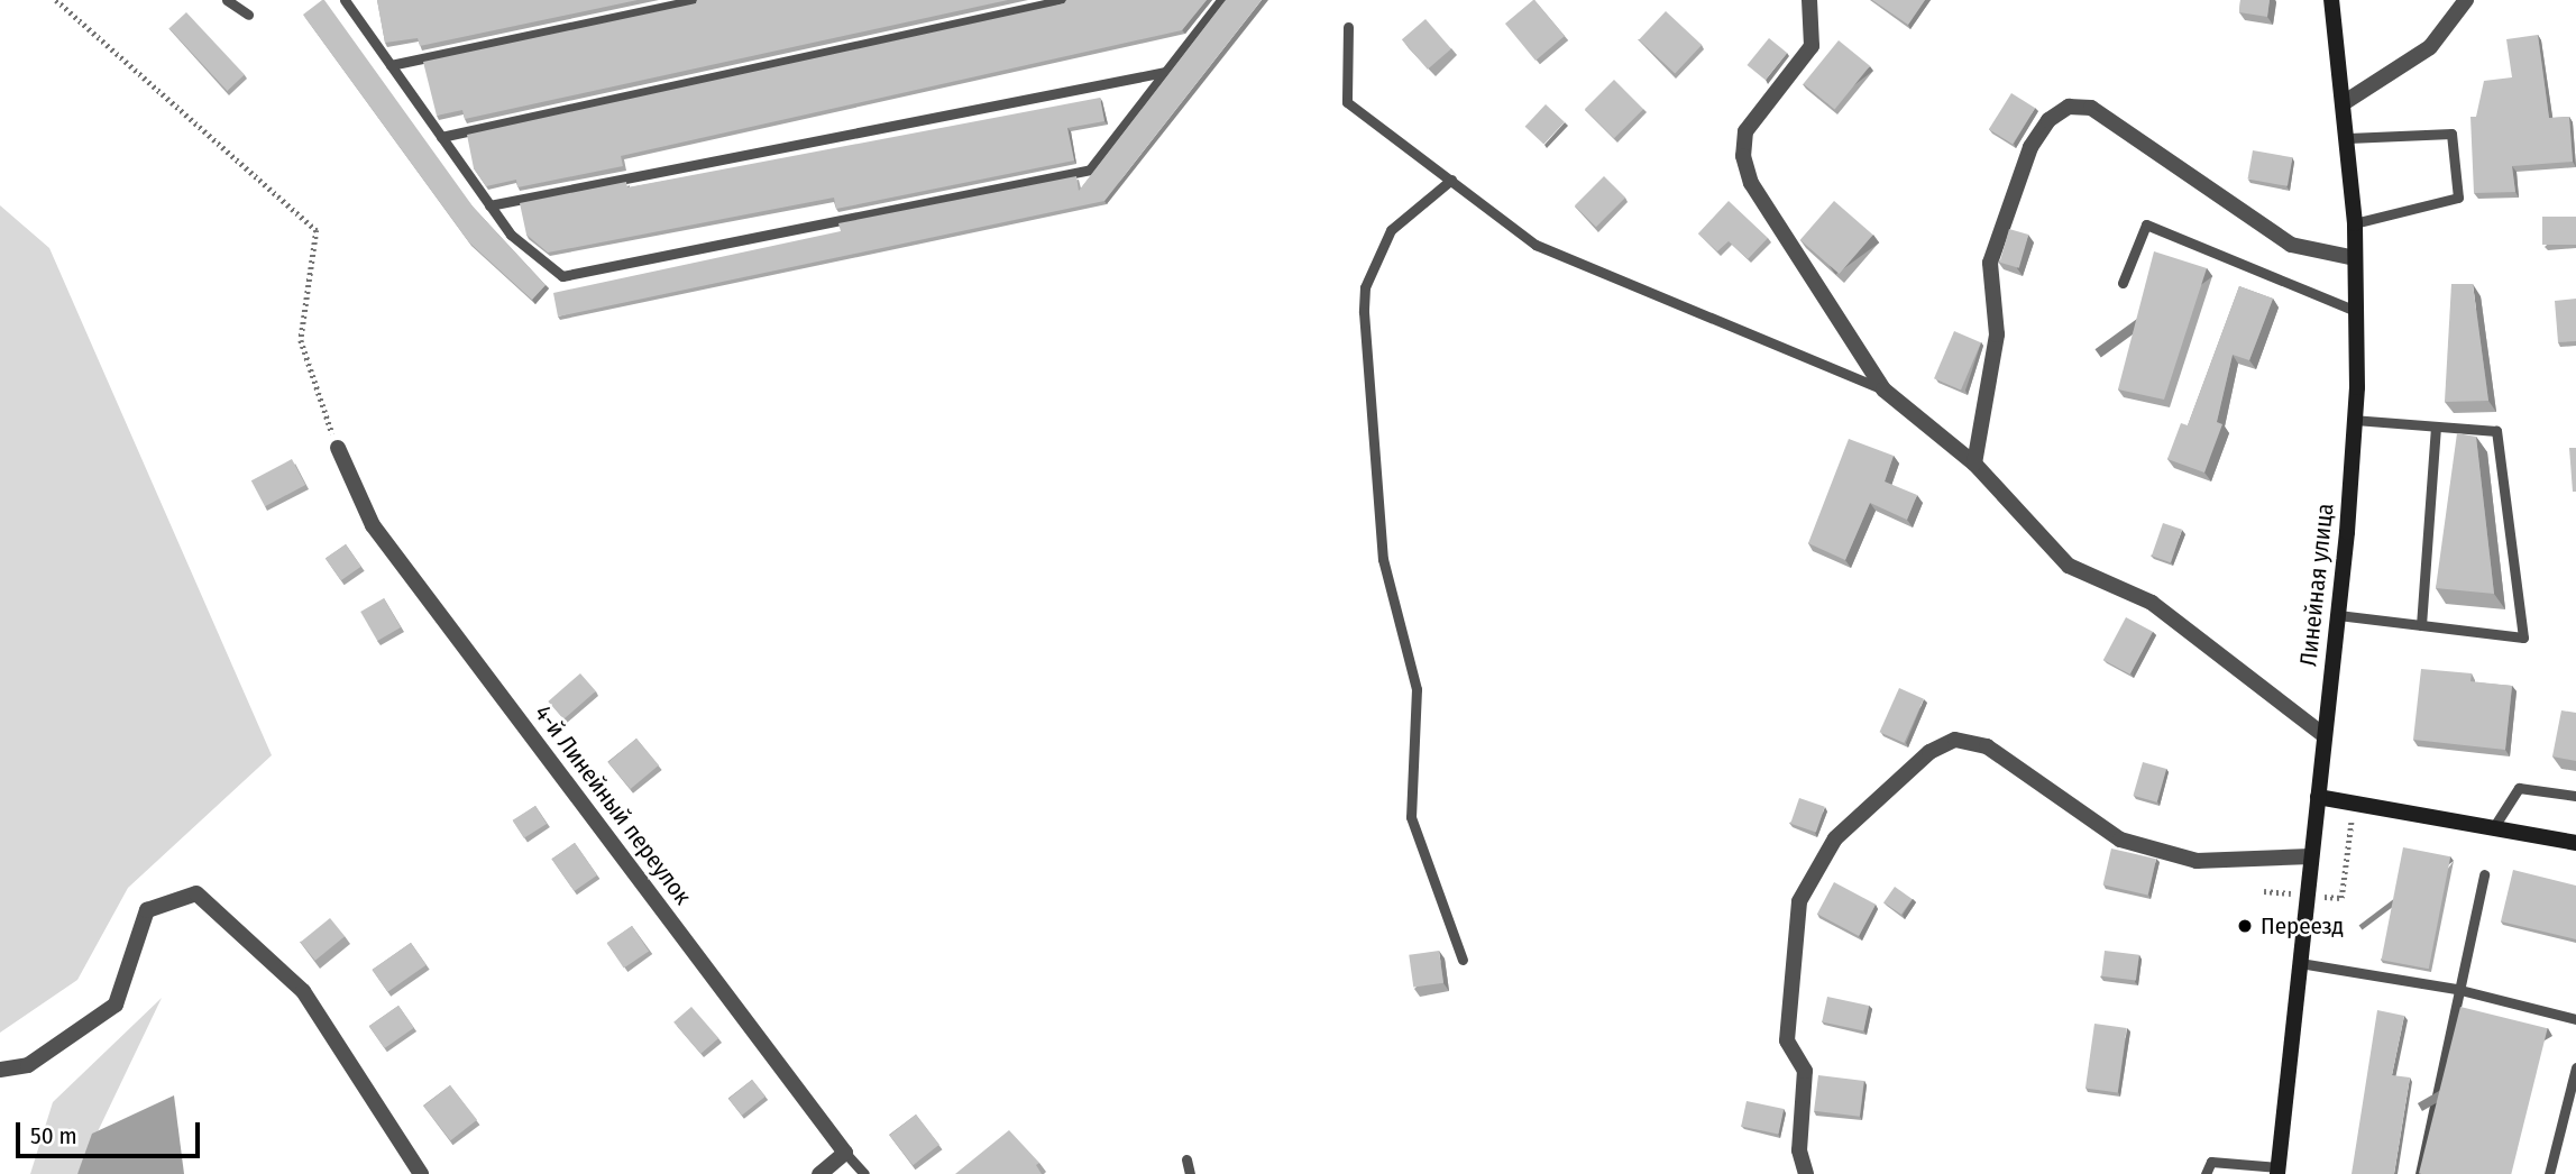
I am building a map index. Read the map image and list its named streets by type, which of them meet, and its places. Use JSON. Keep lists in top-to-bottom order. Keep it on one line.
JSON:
{"streets":{"street":["Линейная улица","4-й Линейный переулок"]},"places":["Переезд"],"scale_bar":"50 m"}
